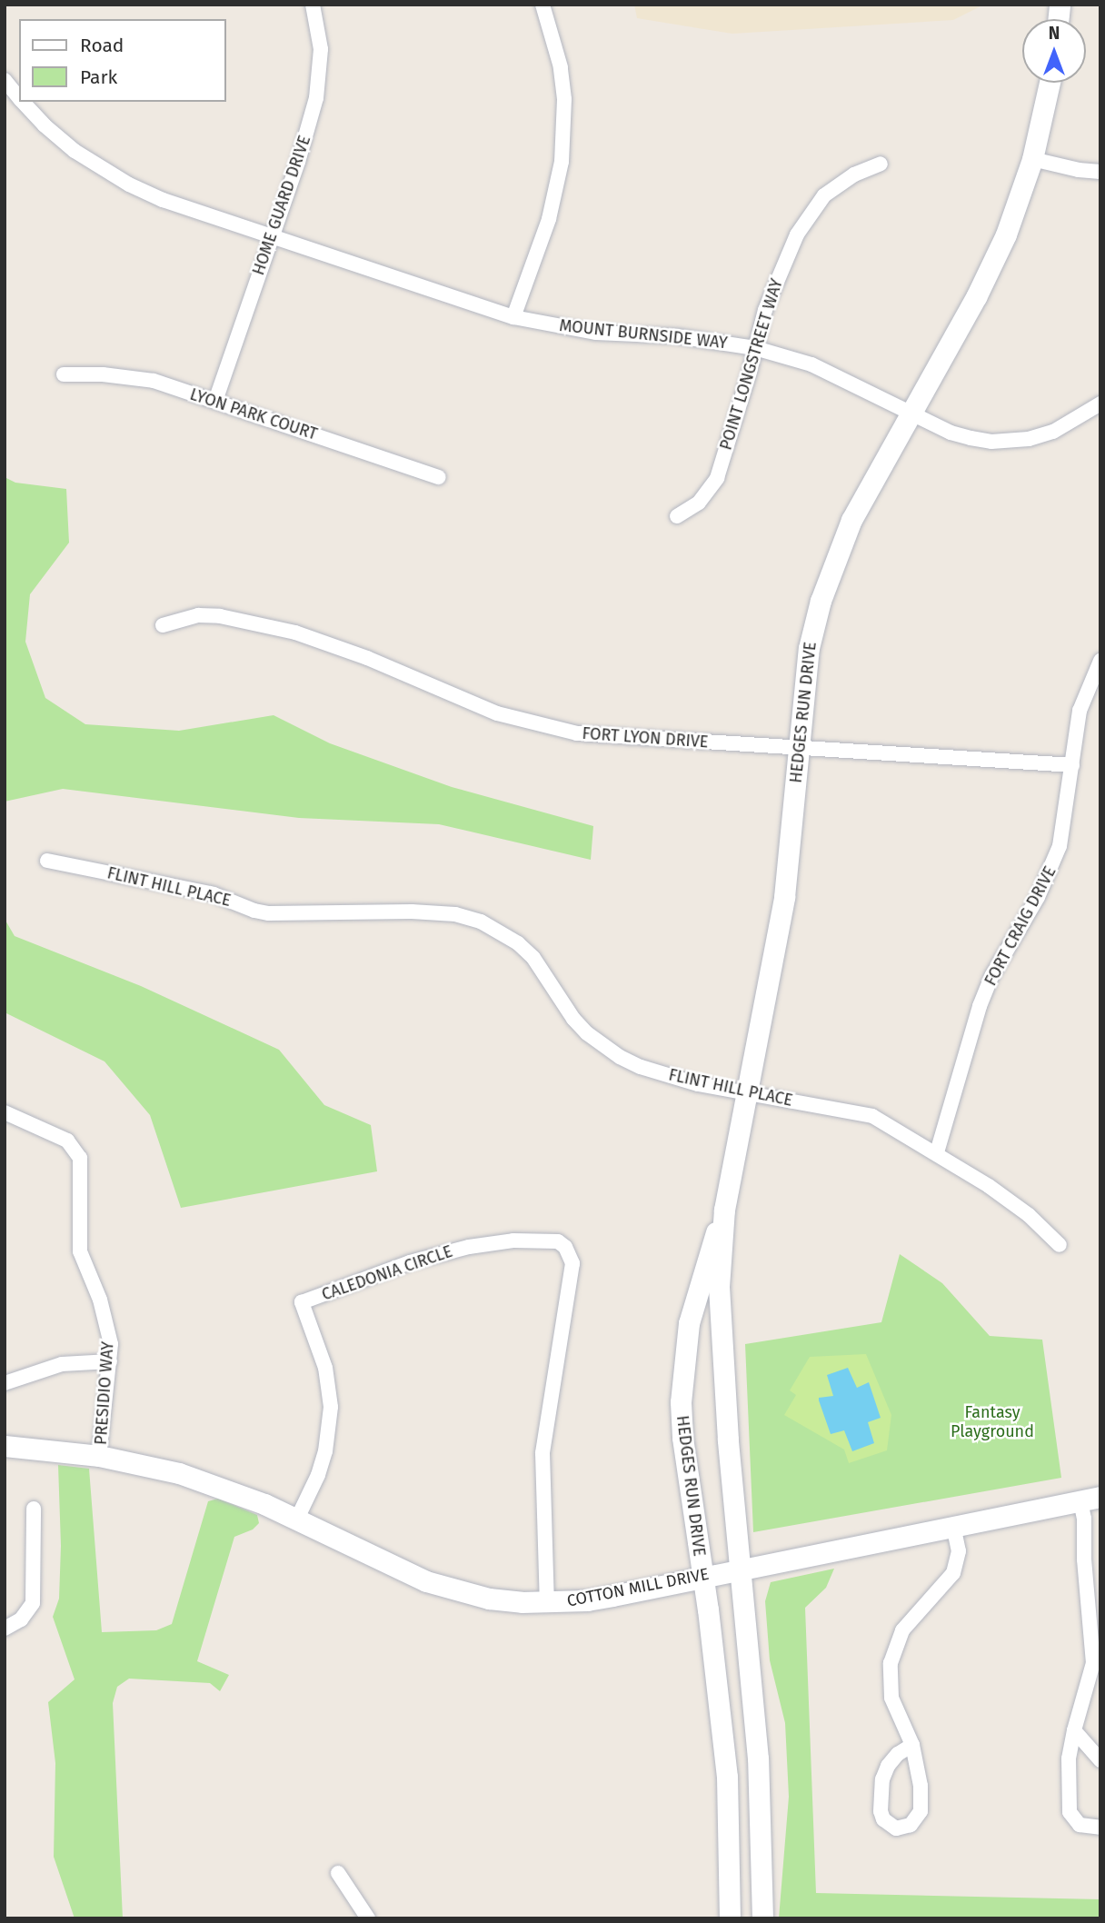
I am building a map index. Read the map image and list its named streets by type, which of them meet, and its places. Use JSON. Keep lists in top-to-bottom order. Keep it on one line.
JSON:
{"streets":{"street":["HOME GUARD DRIVE","MOUNT BURNSIDE WAY","POINT LONGSTREET WAY","LYON PARK COURT","HEDGES RUN DRIVE","FORT LYON DRIVE","FLINT HILL PLACE","FORT CRAIG DRIVE","CALEDONIA CIRCLE","PRESIDIO WAY","COTTON MILL DRIVE"]},"crossings":[["HOME GUARD DRIVE","MOUNT BURNSIDE WAY"],["HOME GUARD DRIVE","LYON PARK COURT"],["MOUNT BURNSIDE WAY","POINT LONGSTREET WAY"],["MOUNT BURNSIDE WAY","HEDGES RUN DRIVE"],["HEDGES RUN DRIVE","FORT LYON DRIVE"],["HEDGES RUN DRIVE","FLINT HILL PLACE"],["HEDGES RUN DRIVE","COTTON MILL DRIVE"],["FORT LYON DRIVE","FORT CRAIG DRIVE"],["FLINT HILL PLACE","FORT CRAIG DRIVE"],["CALEDONIA CIRCLE","COTTON MILL DRIVE"],["PRESIDIO WAY","COTTON MILL DRIVE"]],"parks":["Fantasy Playground"],"legend":["Road","Park"],"north":"top"}
